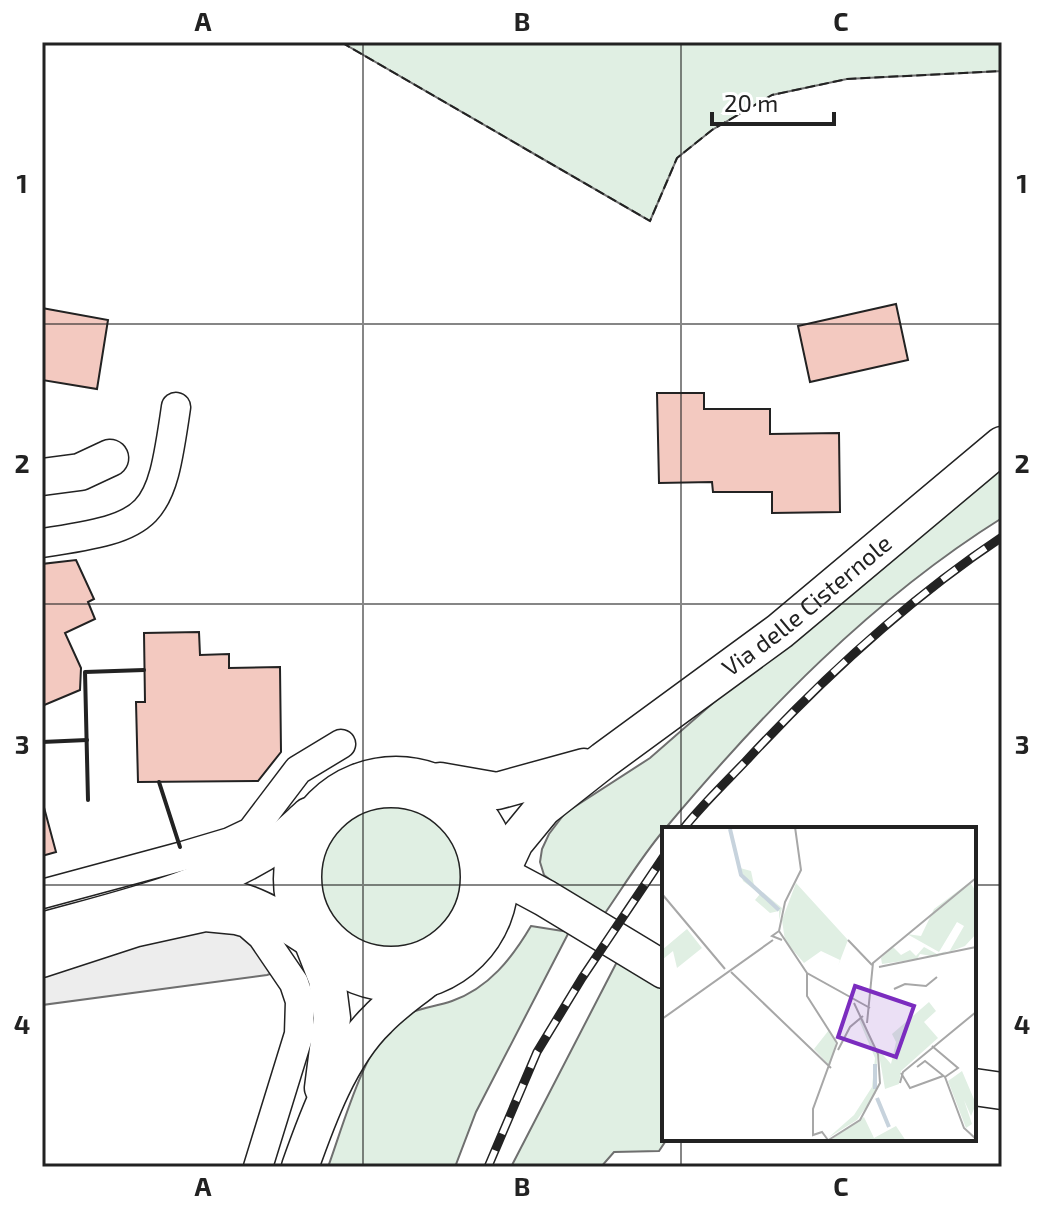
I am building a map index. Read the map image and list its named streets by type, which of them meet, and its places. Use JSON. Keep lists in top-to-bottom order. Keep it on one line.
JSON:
{"streets":{"street":["Via delle Cisternole"]},"scale_bar":"20 m","grid":{"columns":["A","B","C"],"rows":["1","2","3","4"]}}
